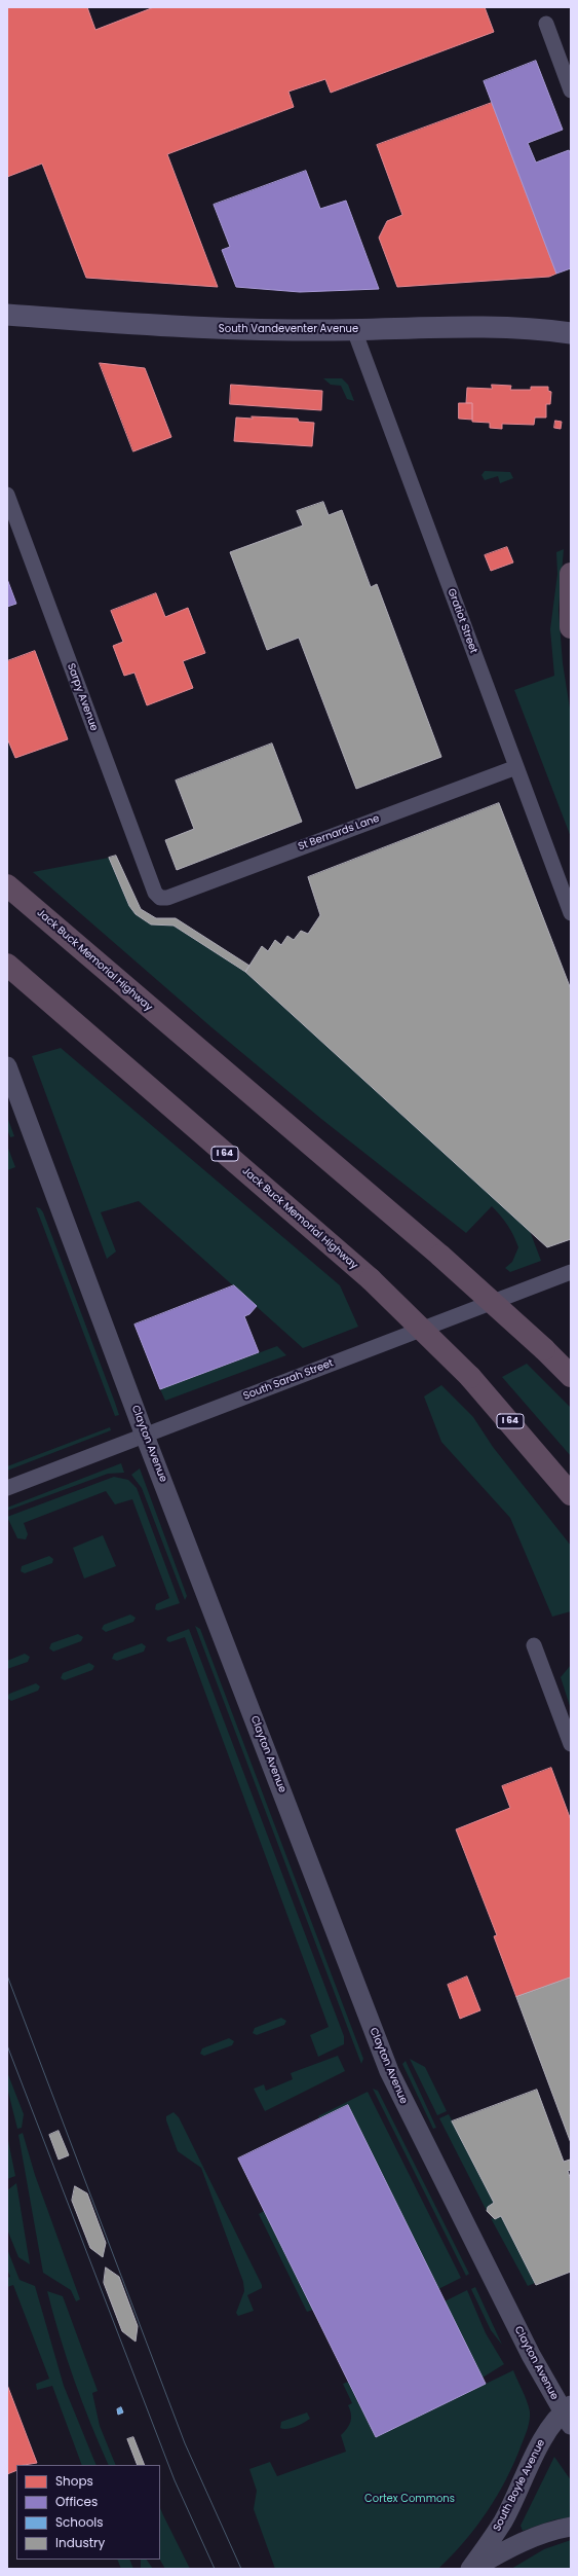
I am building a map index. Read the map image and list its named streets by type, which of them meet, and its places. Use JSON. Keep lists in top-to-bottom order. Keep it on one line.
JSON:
{"streets":{"highway":["Jack Buck Memorial Highway","I 64"],"main road":["South Vandeventer Avenue"],"street":["Gratiot Street","Sarpy Avenue","St Bernards Lane","South Sarah Street","Clayton Avenue","South Boyle Avenue"]},"crossings":[["South Vandeventer Avenue","Gratiot Street"],["Gratiot Street","St Bernards Lane"],["Sarpy Avenue","St Bernards Lane"],["South Sarah Street","Clayton Avenue"],["Clayton Avenue","South Boyle Avenue"]],"parks":["Cortex Commons"],"legend":["Shops","Offices","Schools","Industry"]}
